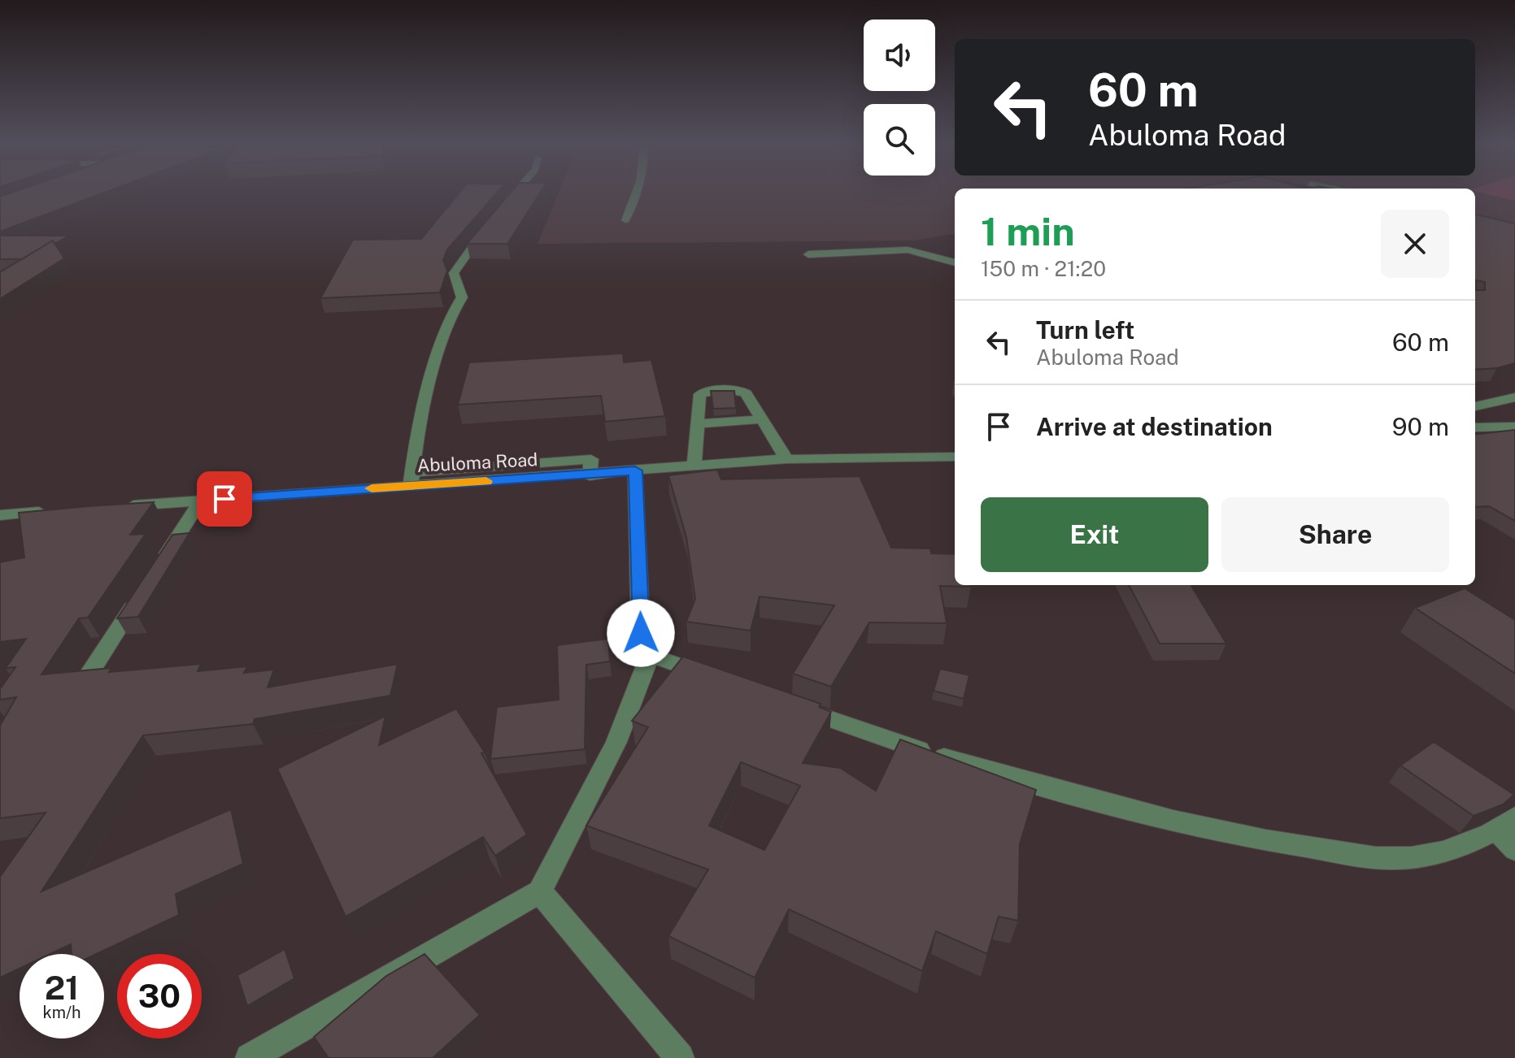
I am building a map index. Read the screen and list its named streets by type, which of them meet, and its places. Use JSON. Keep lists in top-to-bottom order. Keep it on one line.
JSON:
{"streets":{"street":["Abuloma Road"]},"page":{"turn":["60 m","Abuloma Road"],"heading":["1 min","150 m · 21:20"],"list":[{"name":"Turn left","note":"Abuloma Road","value":"60 m"},{"name":"Arrive at destination","value":"90 m"}],"buttons":["Exit","Share"],"speed":"21 km/h","limit":"30"}}
